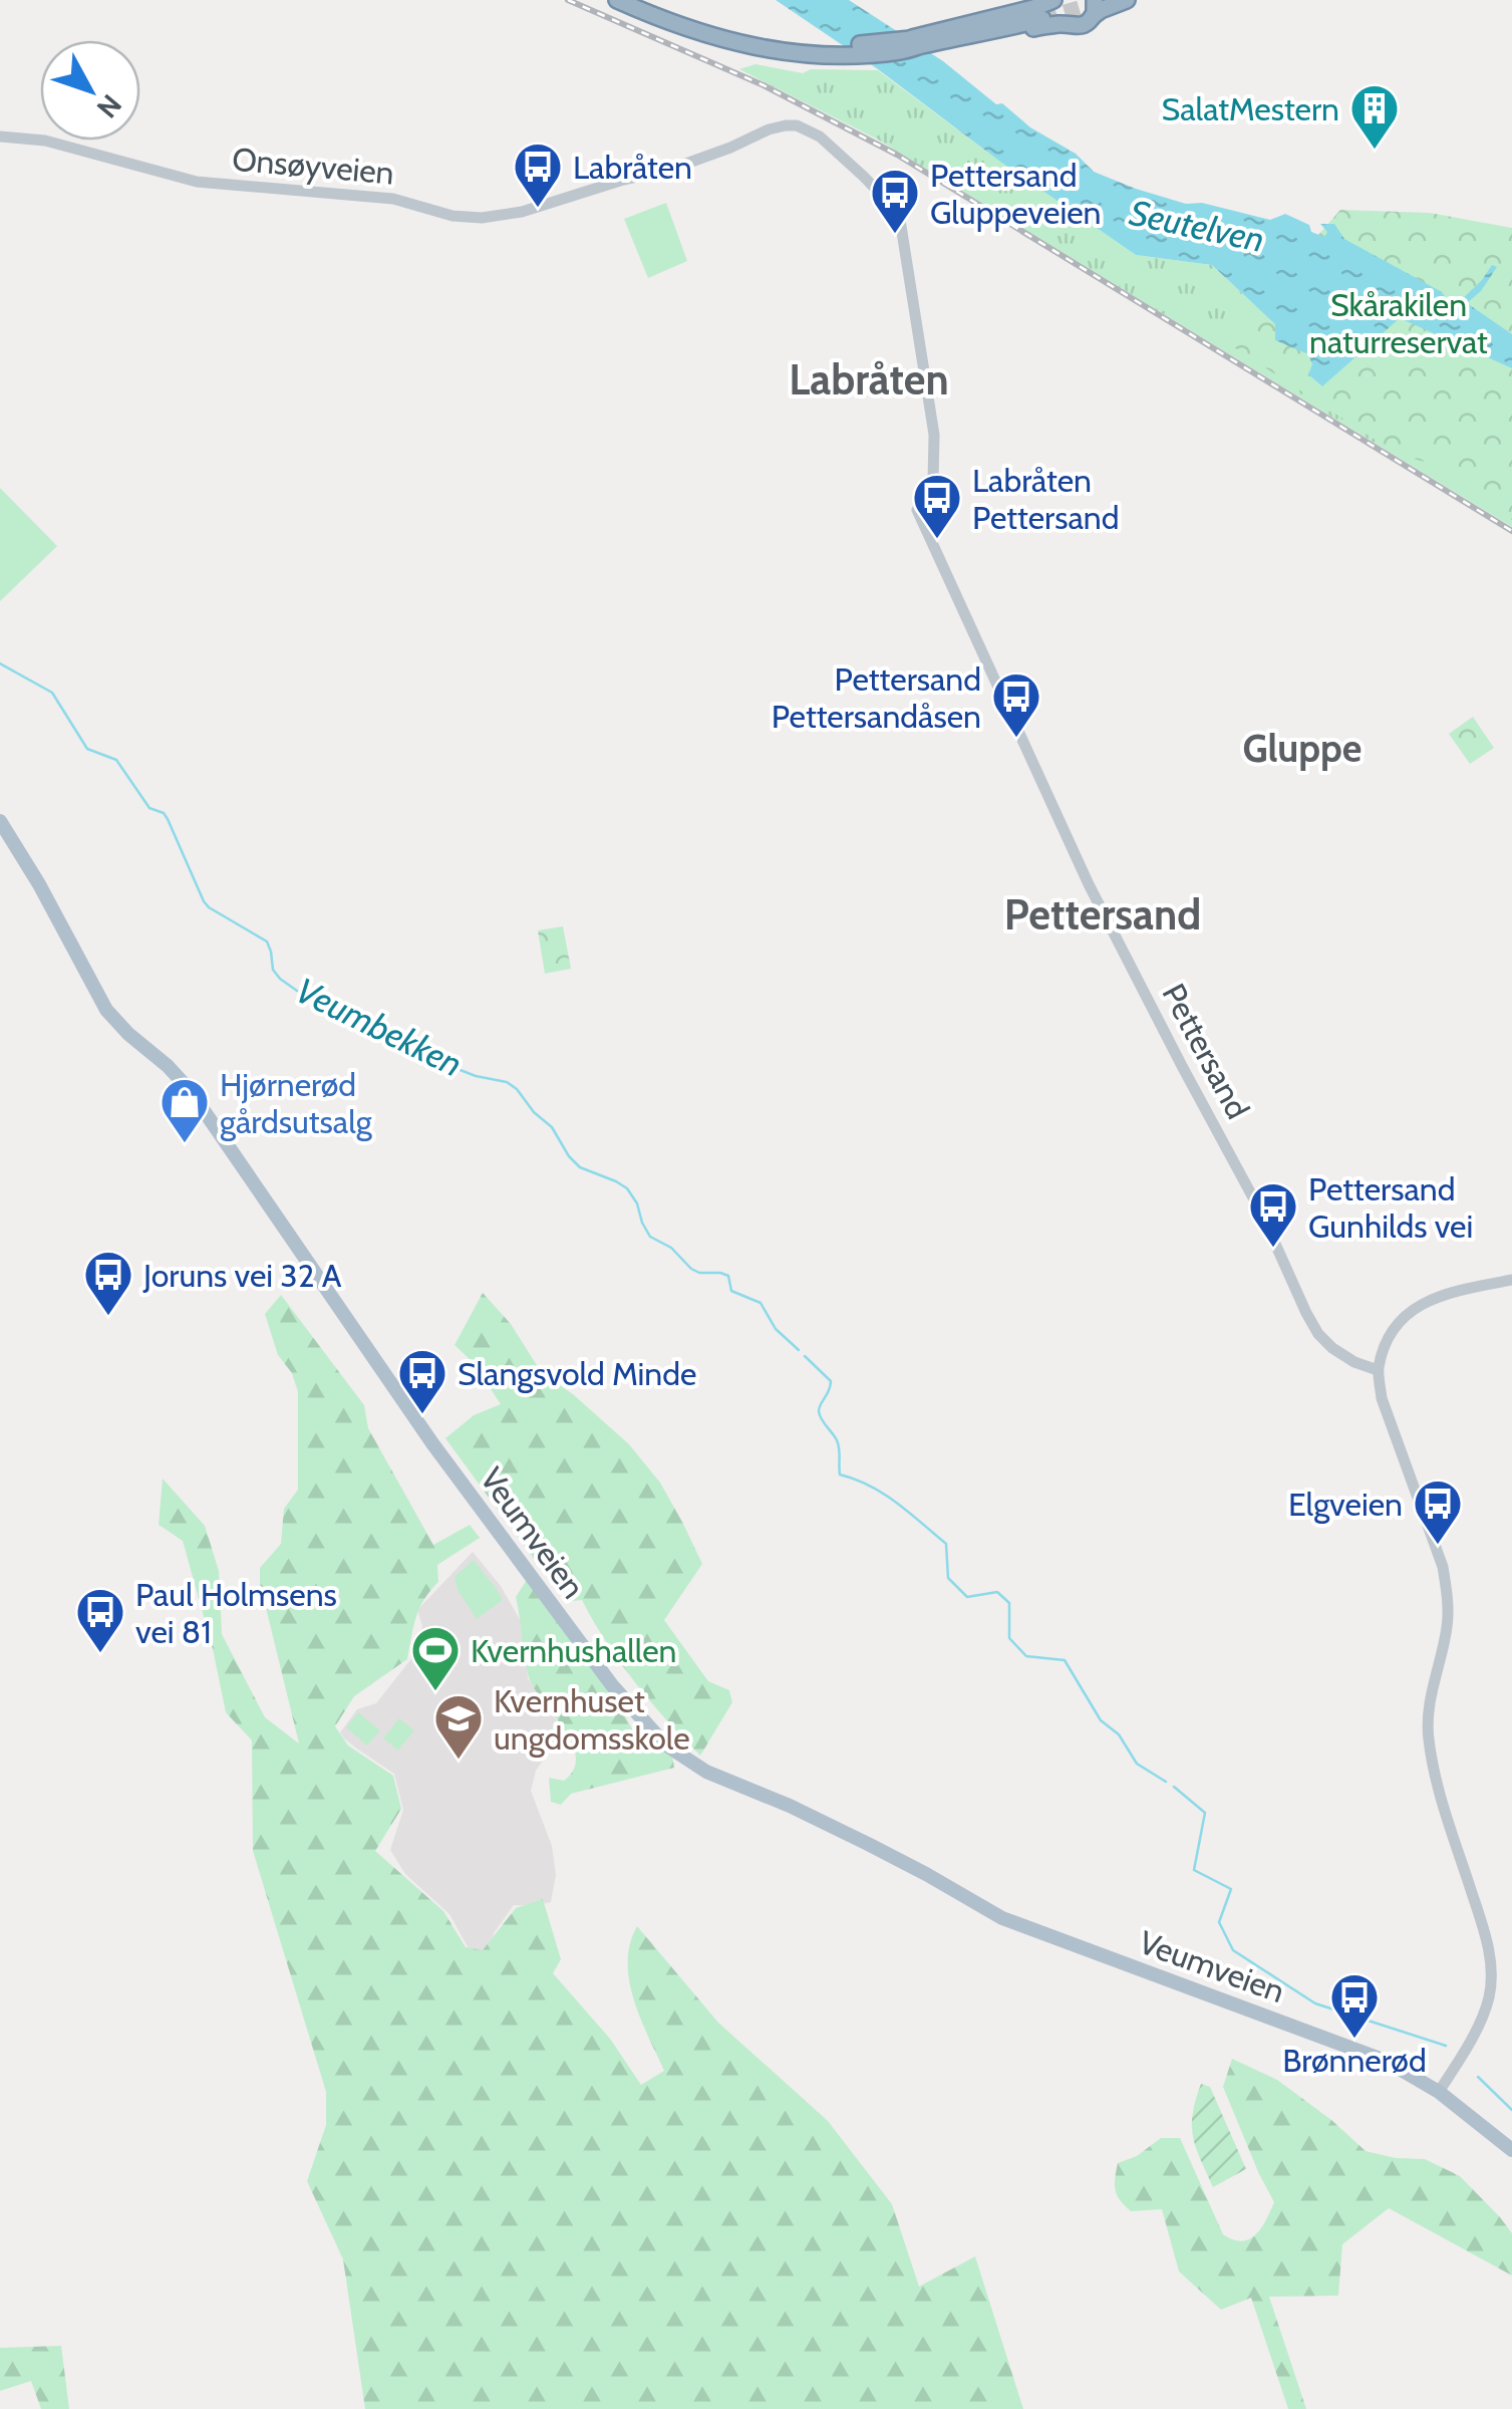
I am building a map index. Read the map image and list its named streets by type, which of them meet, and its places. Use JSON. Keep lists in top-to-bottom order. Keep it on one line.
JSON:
{"streets":{"main road":["Veumveien"],"street":["Onsøyveien","Pettersand"]},"crossings":[["Onsøyveien","Pettersand"]],"districts":["Labråten","Gluppe","Pettersand"],"water":["Seutelven","Veumbekken"],"parks":["Skårakilen naturreservat"],"places":{"building":["SalatMestern"],"bus stop":["Labråten","Pettersand Gluppeveien","Labråten Pettersand","Pettersand Pettersandåsen","Pettersand Gunhilds vei","Joruns vei 32 A","Slangsvold Minde","Elgveien","Paul Holmsens vei 81","Brønnerød"],"shop":["Hjørnerød gårdsutsalg"],"sports":["Kvernhushallen"],"school or university":["Kvernhuset ungdomsskole"]},"north":"bottom right"}
